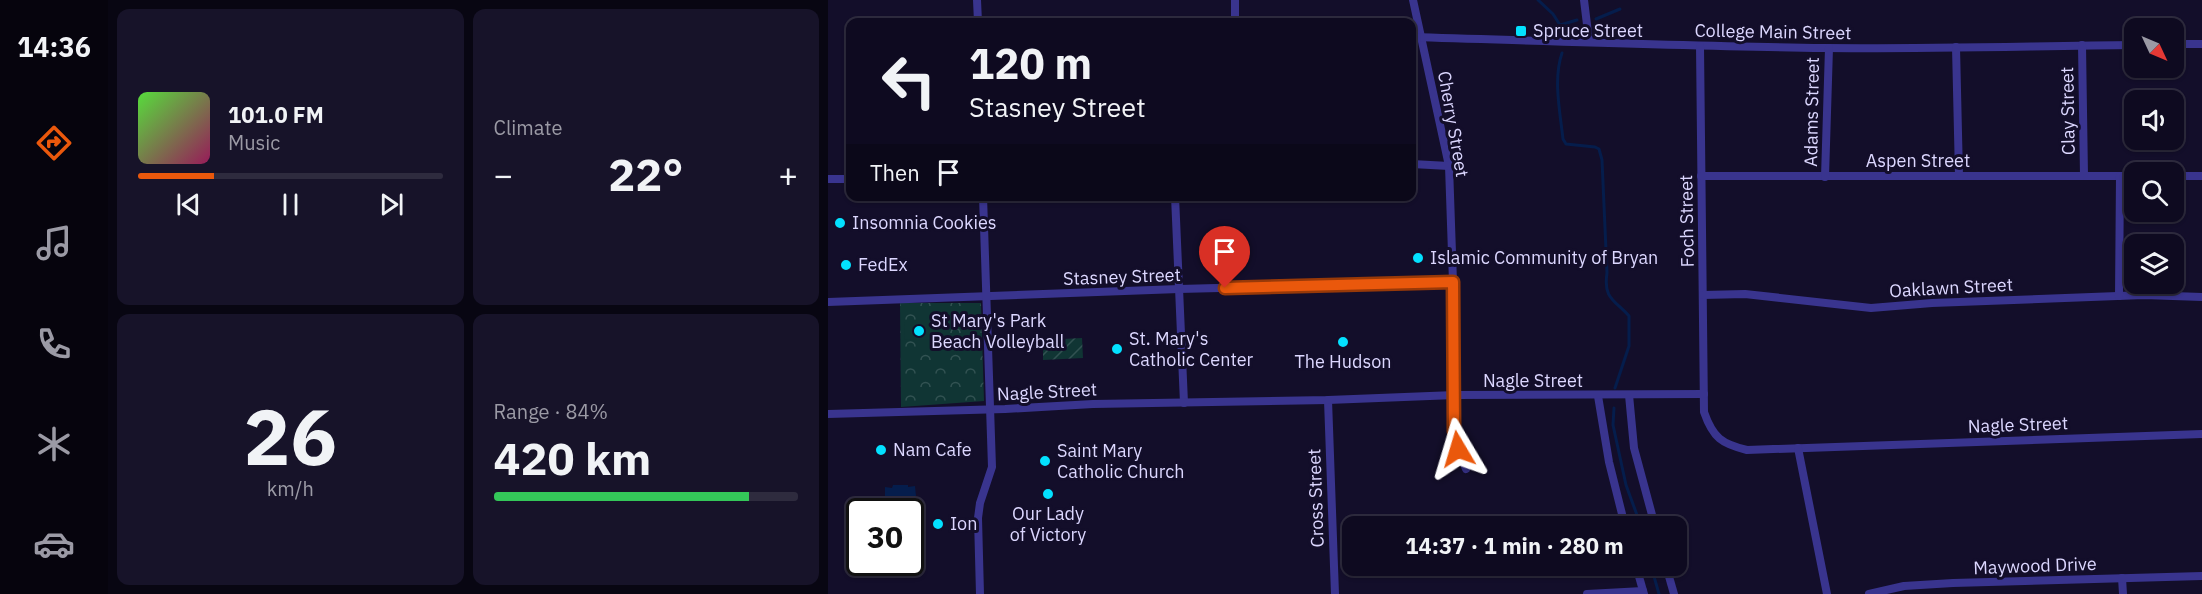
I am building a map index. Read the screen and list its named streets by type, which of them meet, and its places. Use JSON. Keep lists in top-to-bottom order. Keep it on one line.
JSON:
{"streets":{"street":["College Main Street","Clay Street","Adams Street","Cherry Street","Aspen Street","Foch Street","Stasney Street","Oaklawn Street","Nagle Street","Cross Street","Maywood Drive"]},"crossings":[["College Main Street","Clay Street"],["College Main Street","Adams Street"],["College Main Street","Cherry Street"],["College Main Street","Foch Street"],["Clay Street","Aspen Street"],["Adams Street","Aspen Street"],["Cherry Street","Stasney Street"],["Cherry Street","Nagle Street"],["Aspen Street","Foch Street"],["Foch Street","Oaklawn Street"],["Foch Street","Nagle Street"],["Nagle Street","Cross Street"]],"places":{"transit":["Spruce Street"],"other":["Insomnia Cookies","Islamic Community of Bryan","FedEx","St Mary's Park Beach Volleyball","The Hudson","St. Mary's Catholic Center","Nam Cafe","Saint Mary Catholic Church","Our Lady of Victory","Ion"]},"north":"bottom right","page":{"tabs":"14:36","tile":["Climate",["26","km/h"],["Range · 84%","420 km"]],"turn":["120 m","Stasney Street"],"song":["101.0 FM","Music"],"then":"Then","heat":["−","22°","+"],"limit":"30","trip":"14:37 · 1 min · 280 m"}}
